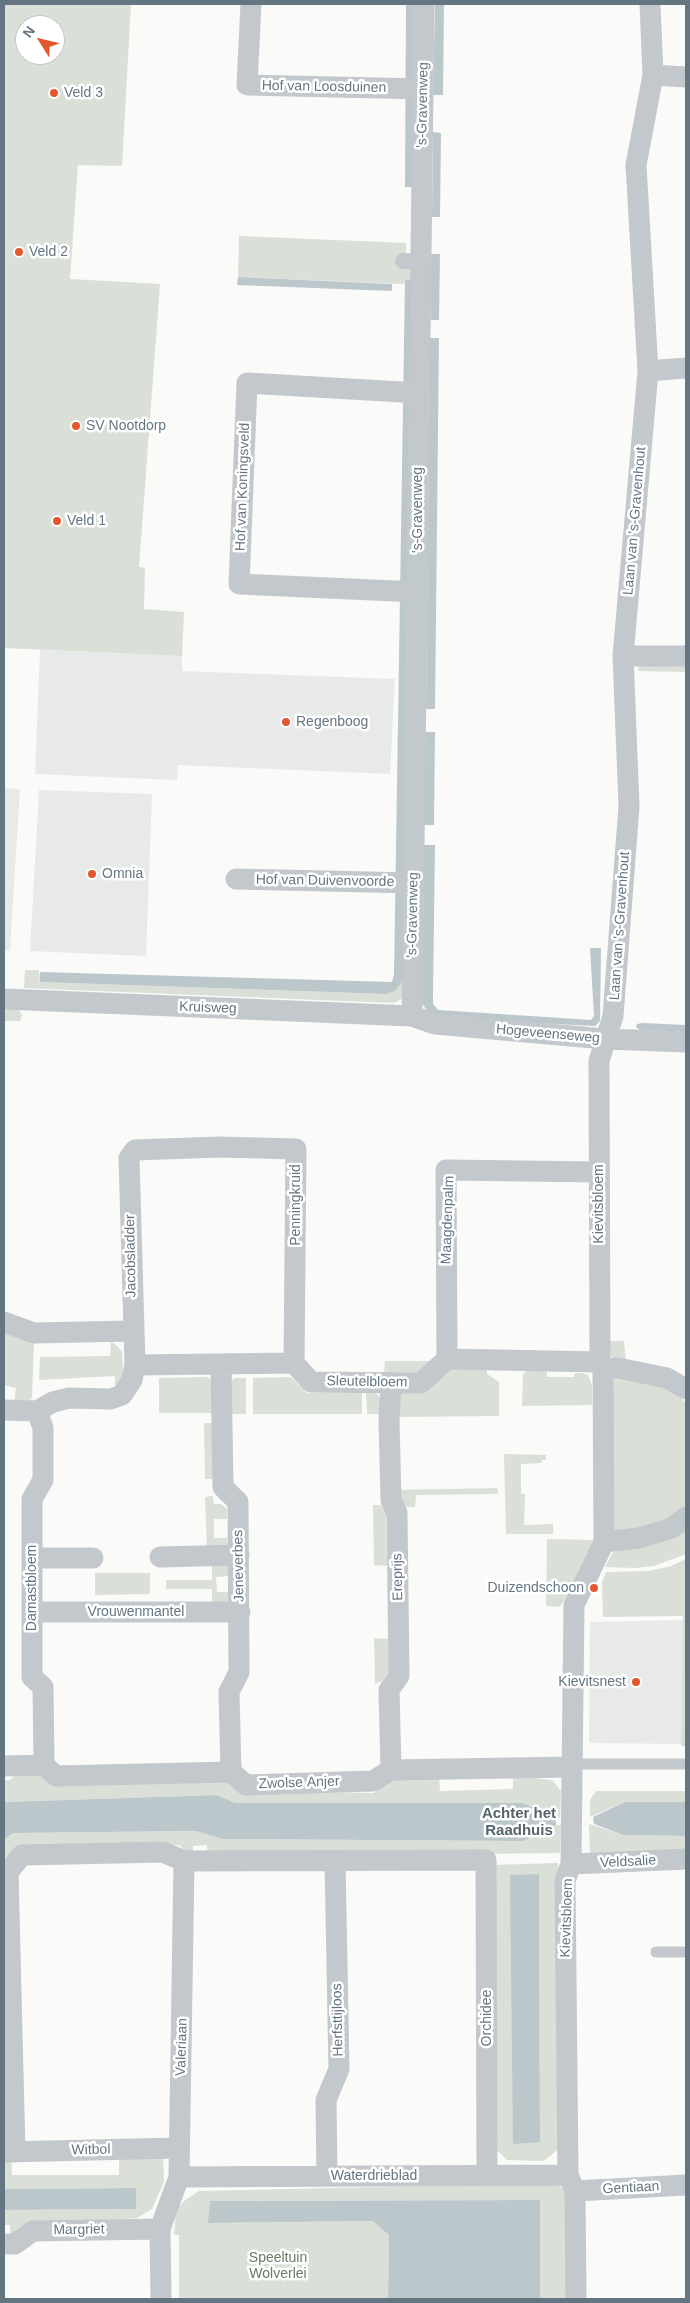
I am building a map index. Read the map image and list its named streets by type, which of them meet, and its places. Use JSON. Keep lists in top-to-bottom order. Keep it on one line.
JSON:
{"streets":{"street":["Hof van Loosduinen","'s-Gravenweg","Hof van Koningsveld","Laan van 's-Gravenhout","Hof van Duivenvoorde","Kruisweg","Hogeveenseweg","Kievitsbloem","Penningkruid","Maagdenpalm","Jacobsladder","Sleutelbloem","Jeneverbes","Ereprijs","Damastbloem","Vrouwenmantel","Zwolse Anjer","Veldsalie","Orchidee","Herfsttijloos","Valeriaan","Witbol","Waterdrieblad","Gentiaan","Margriet"]},"crossings":[["Hof van Loosduinen","'s-Gravenweg"],["'s-Gravenweg","Hof van Koningsveld"],["'s-Gravenweg","Hof van Duivenvoorde"],["'s-Gravenweg","Kruisweg"],["'s-Gravenweg","Hogeveenseweg"],["Laan van 's-Gravenhout","Hogeveenseweg"],["Laan van 's-Gravenhout","Kievitsbloem"],["Kruisweg","Hogeveenseweg"],["Hogeveenseweg","Kievitsbloem"],["Kievitsbloem","Maagdenpalm"],["Kievitsbloem","Zwolse Anjer"],["Kievitsbloem","Veldsalie"],["Kievitsbloem","Waterdrieblad"],["Kievitsbloem","Gentiaan"],["Penningkruid","Jacobsladder"],["Penningkruid","Sleutelbloem"],["Maagdenpalm","Sleutelbloem"],["Sleutelbloem","Ereprijs"],["Jeneverbes","Vrouwenmantel"],["Jeneverbes","Zwolse Anjer"],["Ereprijs","Zwolse Anjer"],["Damastbloem","Vrouwenmantel"],["Orchidee","Herfsttijloos"],["Orchidee","Waterdrieblad"],["Herfsttijloos","Waterdrieblad"],["Valeriaan","Witbol"],["Valeriaan","Waterdrieblad"],["Valeriaan","Margriet"],["Waterdrieblad","Gentiaan"]],"districts":["Achter het Raadhuis"],"parks":["Speeltuin Wolverlei"],"places":["Veld 3","Veld 2","SV Nootdorp","Veld 1","Regenboog","Omnia","Duizendschoon","Kievitsnest"],"north":"top left"}
